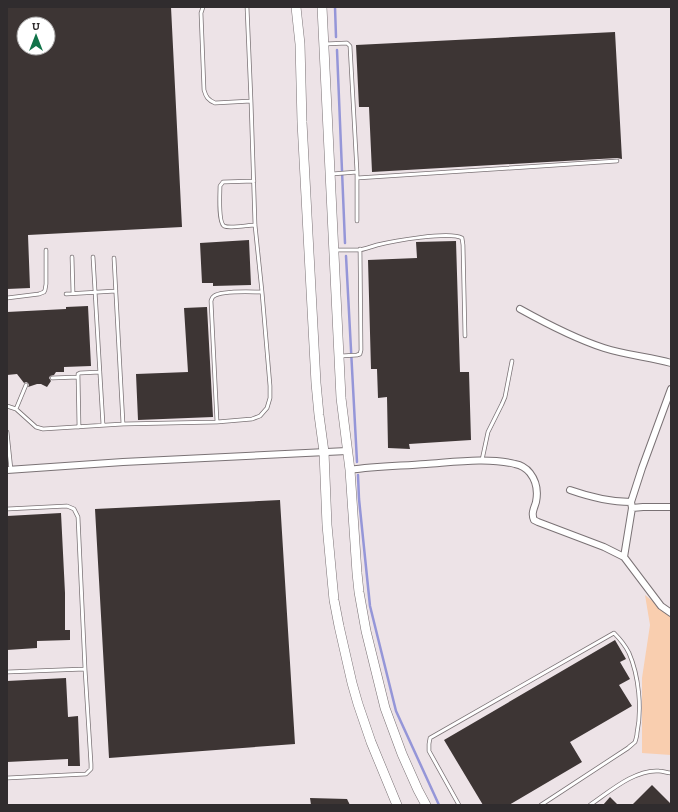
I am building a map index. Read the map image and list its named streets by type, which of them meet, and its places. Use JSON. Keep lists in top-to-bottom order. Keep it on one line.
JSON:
{"north":"top"}
